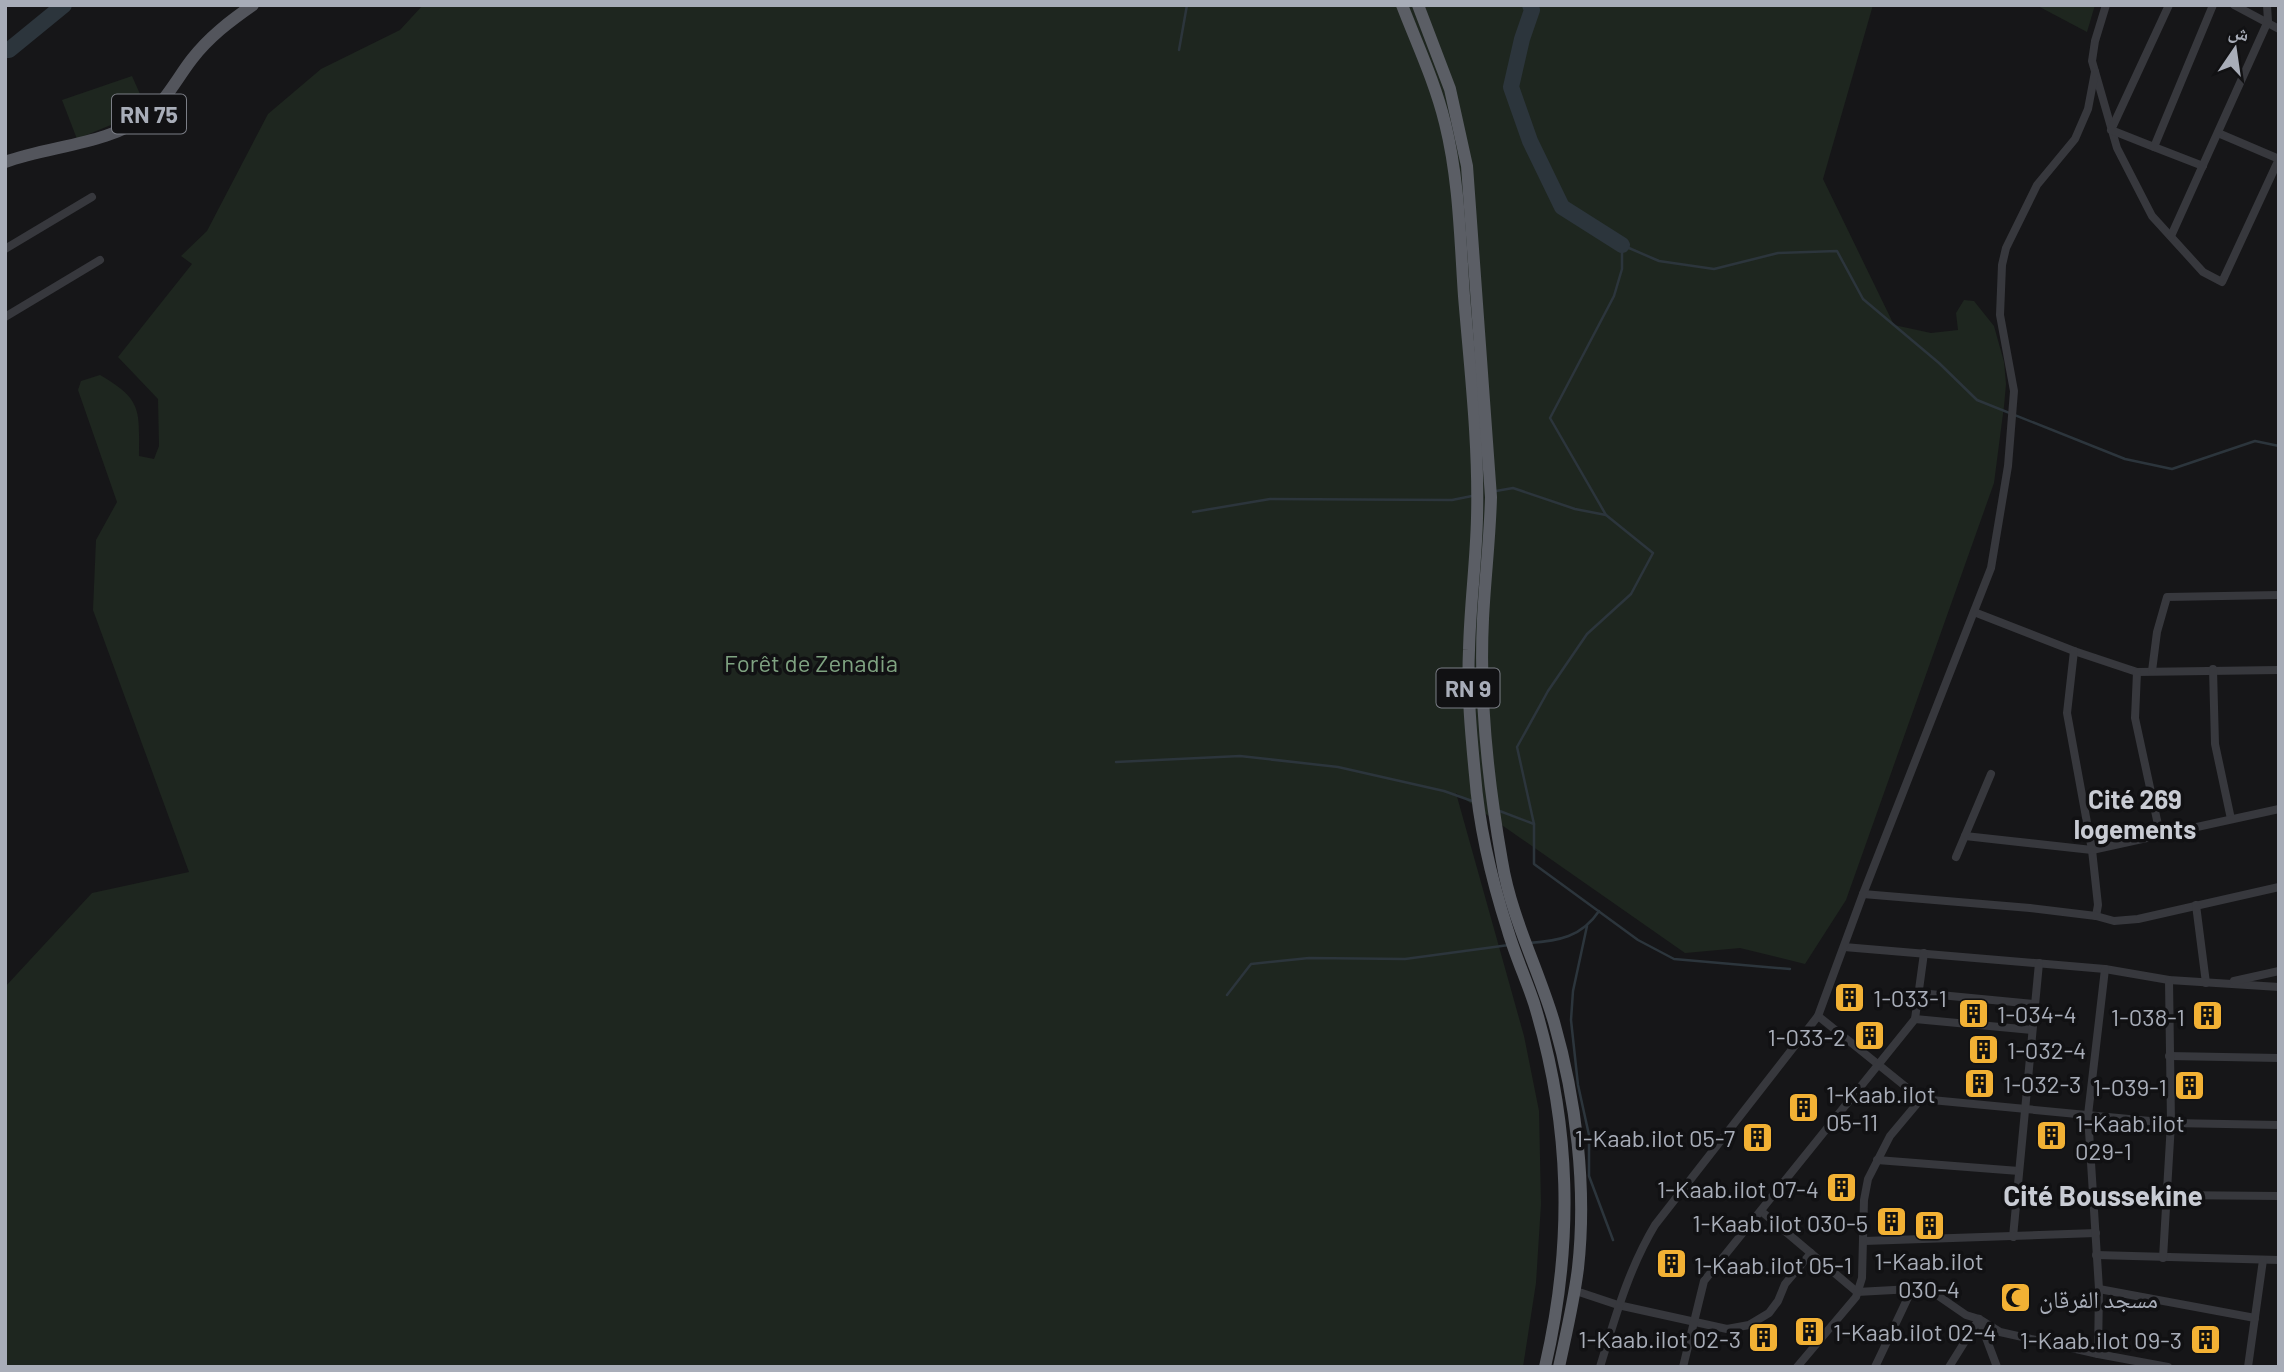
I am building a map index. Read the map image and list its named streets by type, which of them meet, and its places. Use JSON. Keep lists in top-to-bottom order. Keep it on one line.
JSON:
{"streets":{"highway":["RN 9"],"main road":["RN 75"]},"districts":["Cité 269 logements","Cité Boussekine"],"parks":["Forêt de Zenadia"],"places":{"building":["1-033-1","1-034-4","1-038-1","1-033-2","1-032-4","1-032-3","1-039-1","1-Kaab.ilot 05-11","1-Kaab.ilot 029-1","1-Kaab.ilot 05-7","1-Kaab.ilot 07-4","1-Kaab.ilot 030-5","1-Kaab.ilot 030-4","1-Kaab.ilot 05-1","1-Kaab.ilot 02-4","1-Kaab.ilot 02-3","1-Kaab.ilot 09-3"],"mosque":["مسجد الفرقان"]},"north":"top"}
